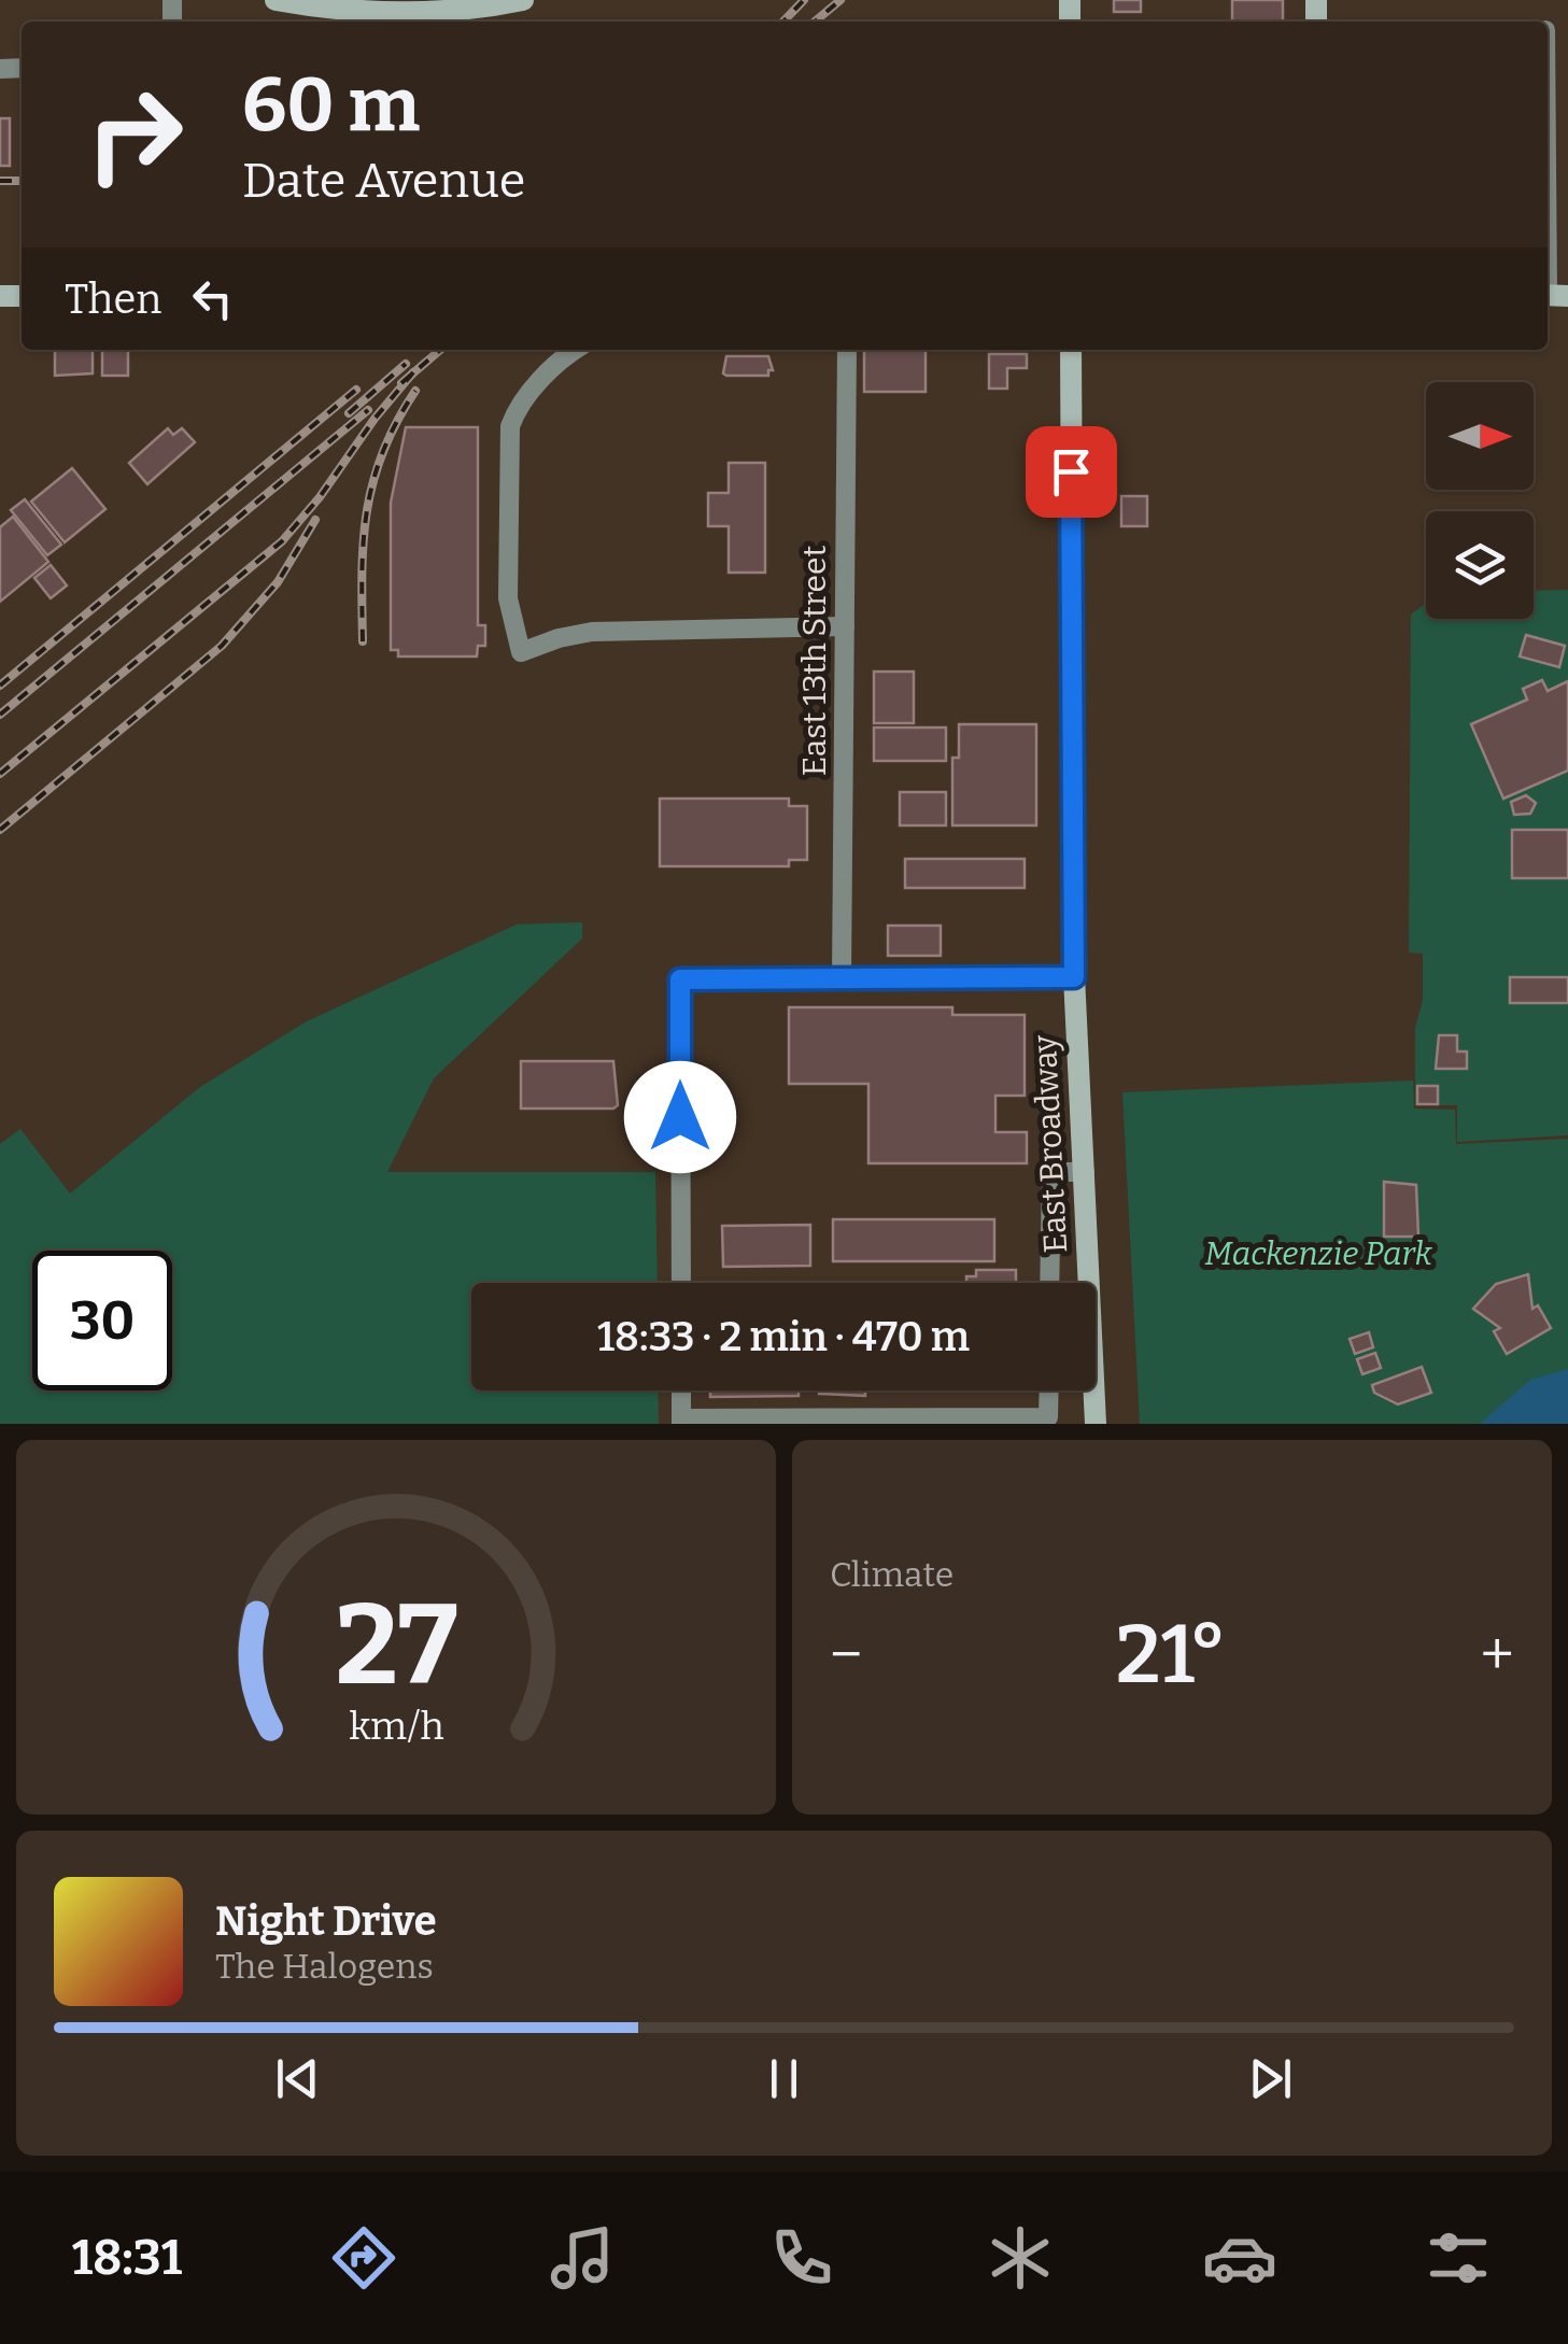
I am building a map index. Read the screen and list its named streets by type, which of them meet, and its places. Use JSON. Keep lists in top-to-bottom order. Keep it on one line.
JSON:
{"streets":{"main road":["East Broadway"],"street":["East 13th Street"]},"parks":["Mackenzie Park"],"north":"right","page":{"turn":["60 m","Date Avenue"],"then":"Then","limit":"30","trip":"18:33 · 2 min · 470 m","tile":"Climate","heat":["−","21°","+"],"song":["Night Drive","The Halogens"],"tabs":"18:31","gauge":["27","km/h"]}}
